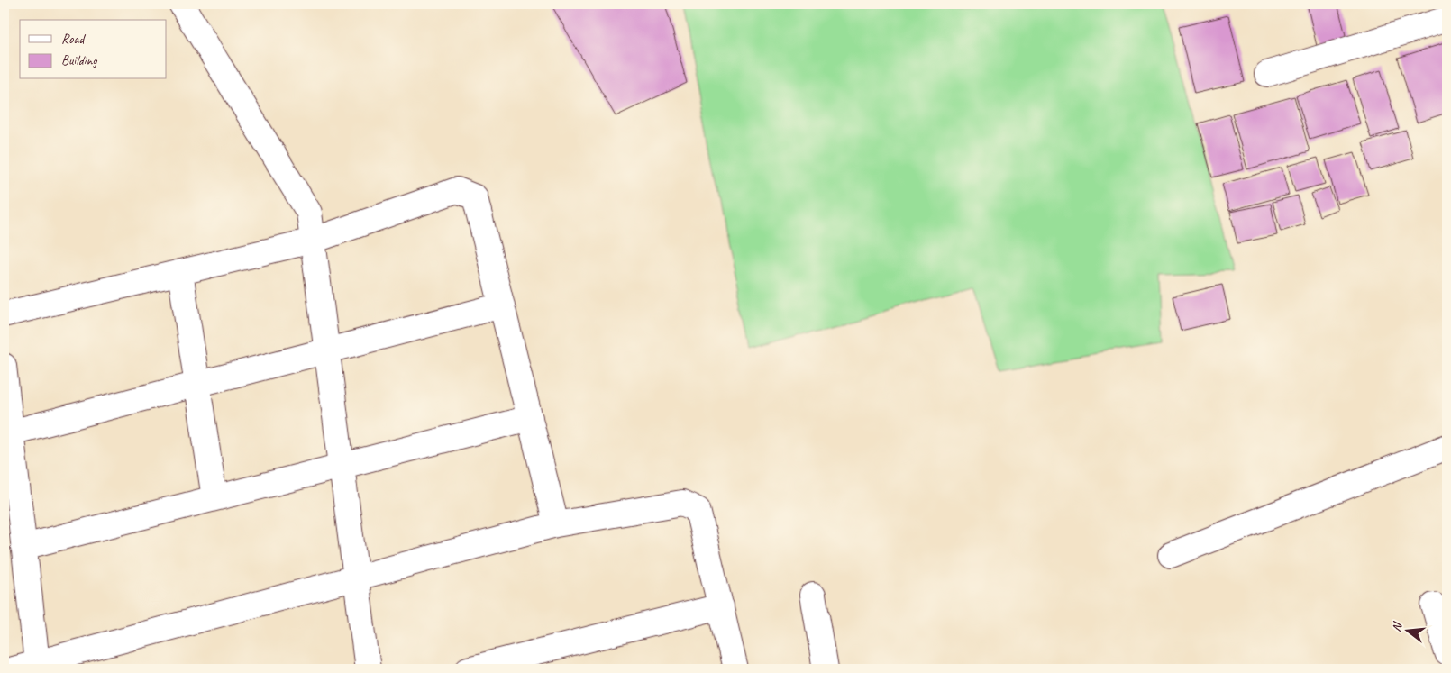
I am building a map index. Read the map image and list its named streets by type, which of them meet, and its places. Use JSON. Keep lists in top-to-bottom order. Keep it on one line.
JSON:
{"legend":["Road","Building"],"north":"left"}
